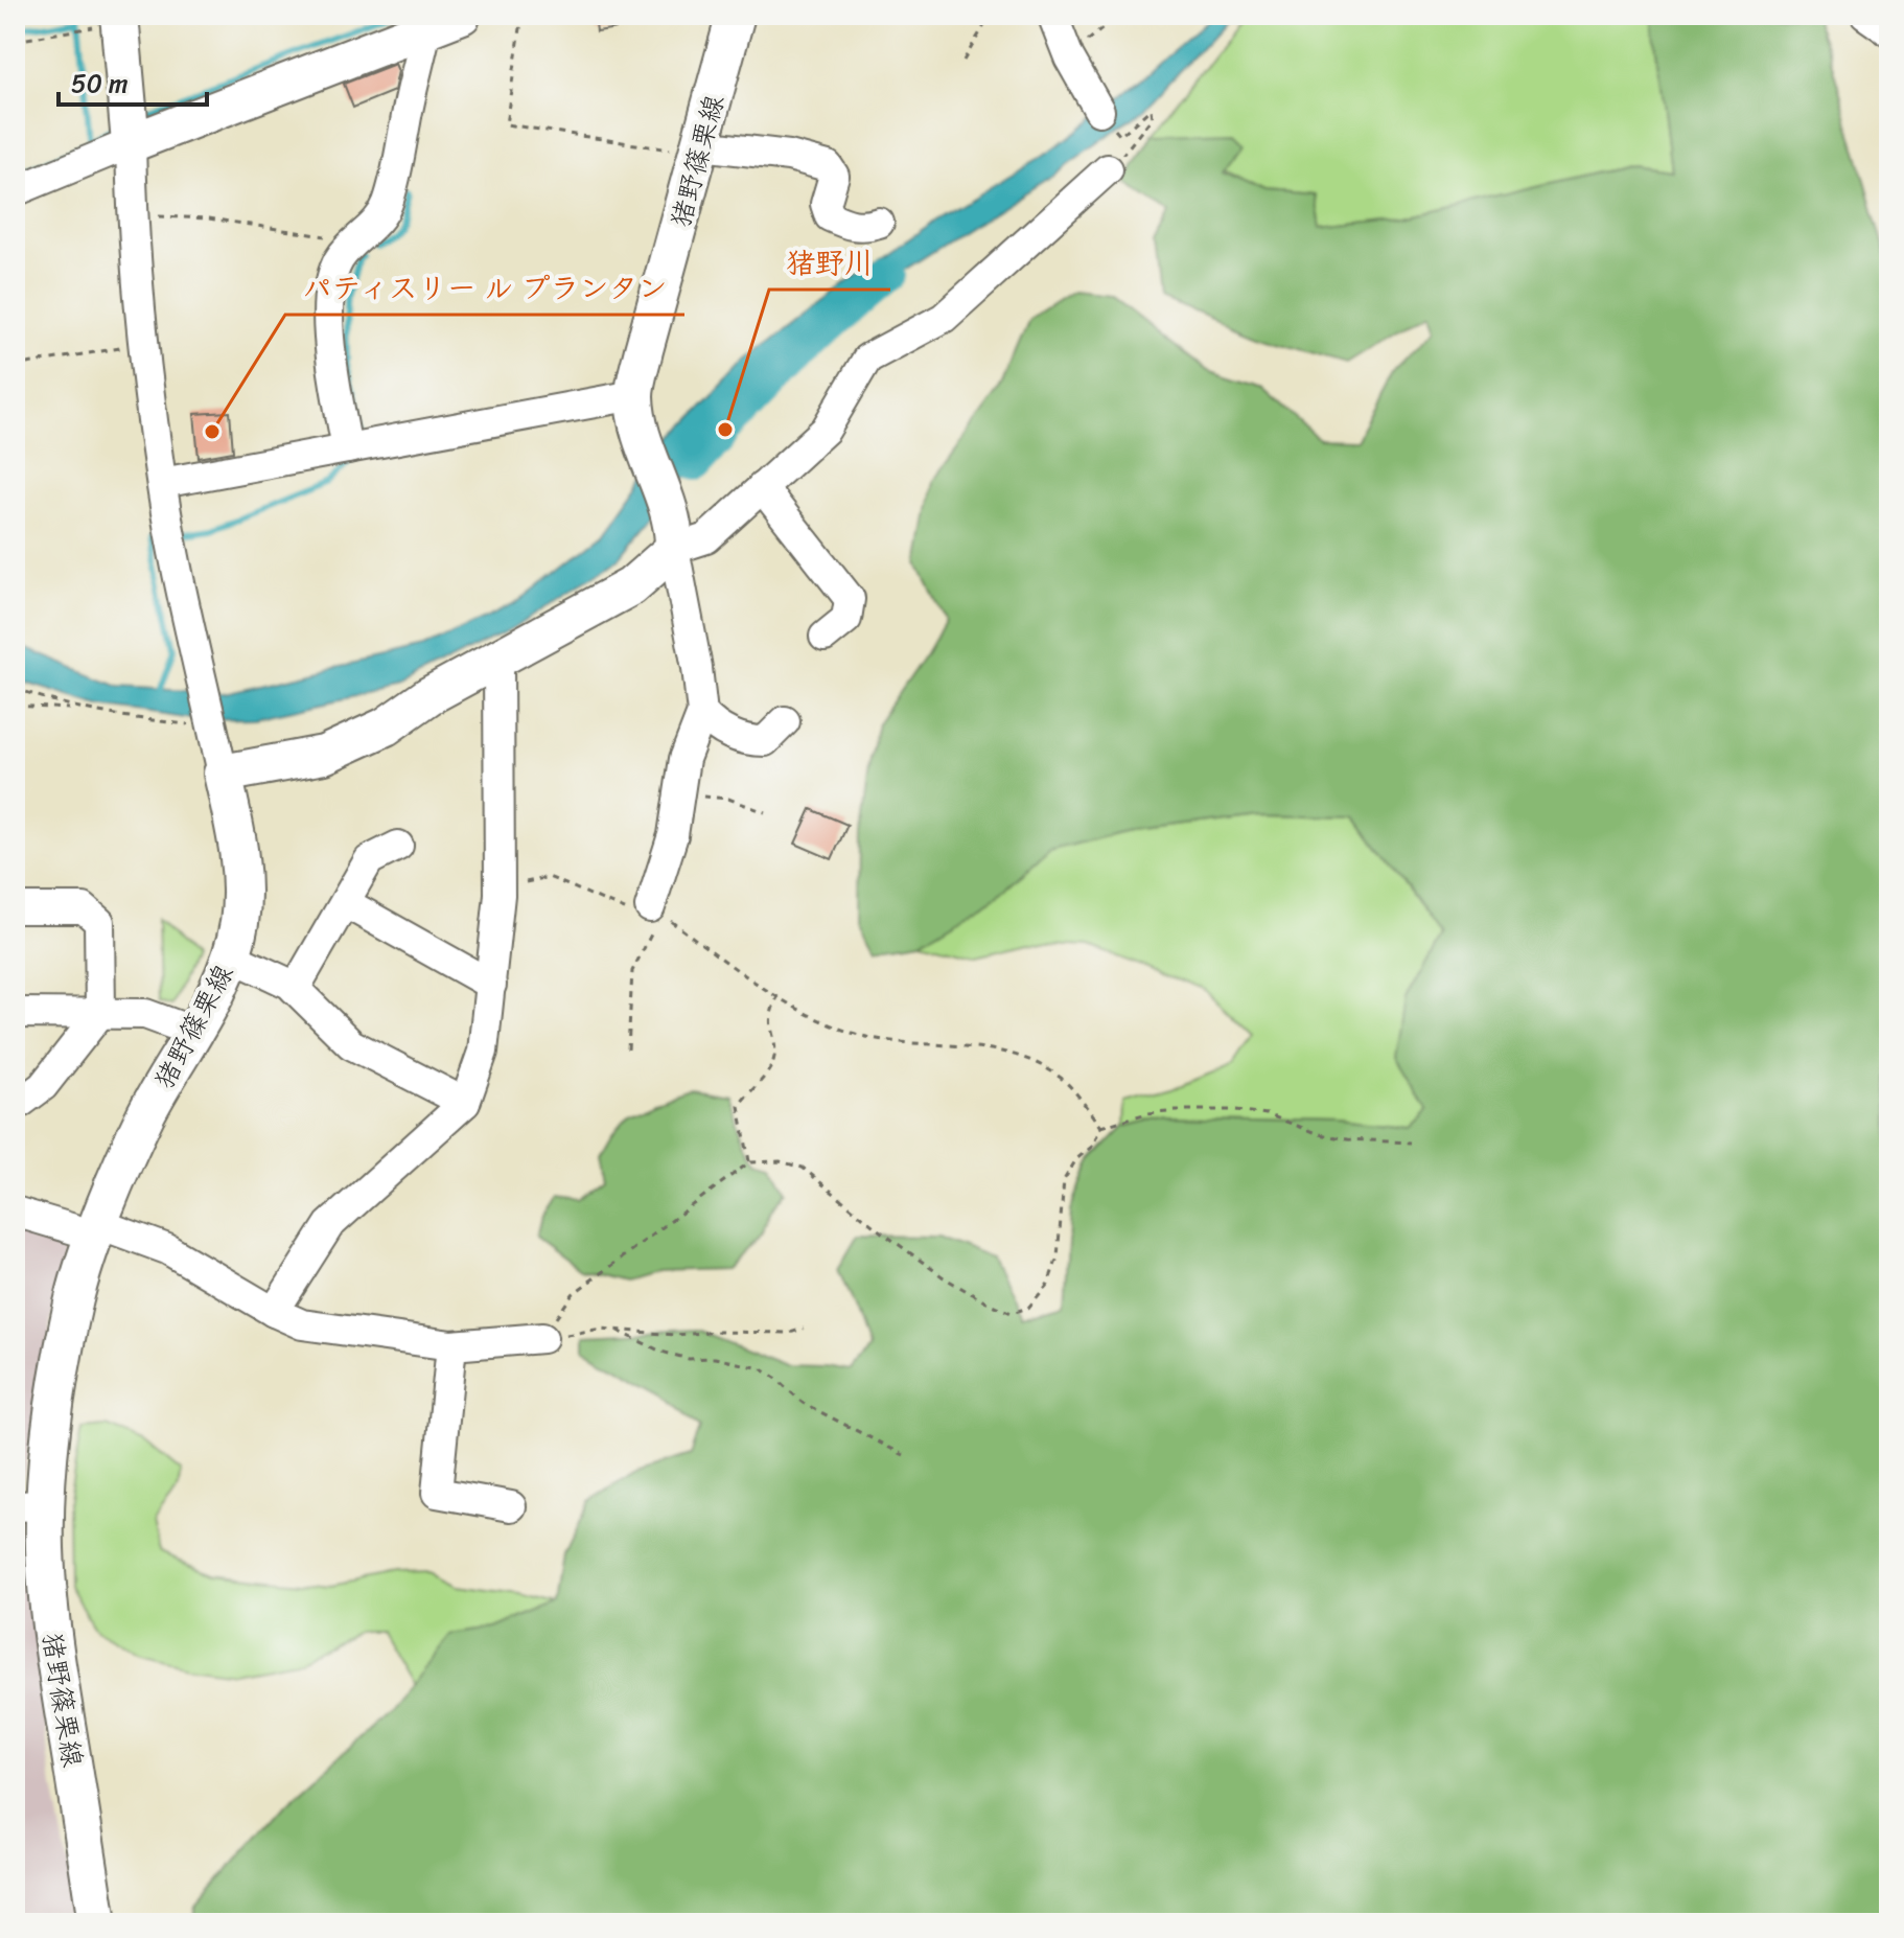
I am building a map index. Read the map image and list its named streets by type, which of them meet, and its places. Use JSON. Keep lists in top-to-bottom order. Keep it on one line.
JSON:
{"streets":{"main road":["猪野篠栗線"]},"places":["猪野川","パティスリー ル プランタン"],"scale_bar":"50 m"}
